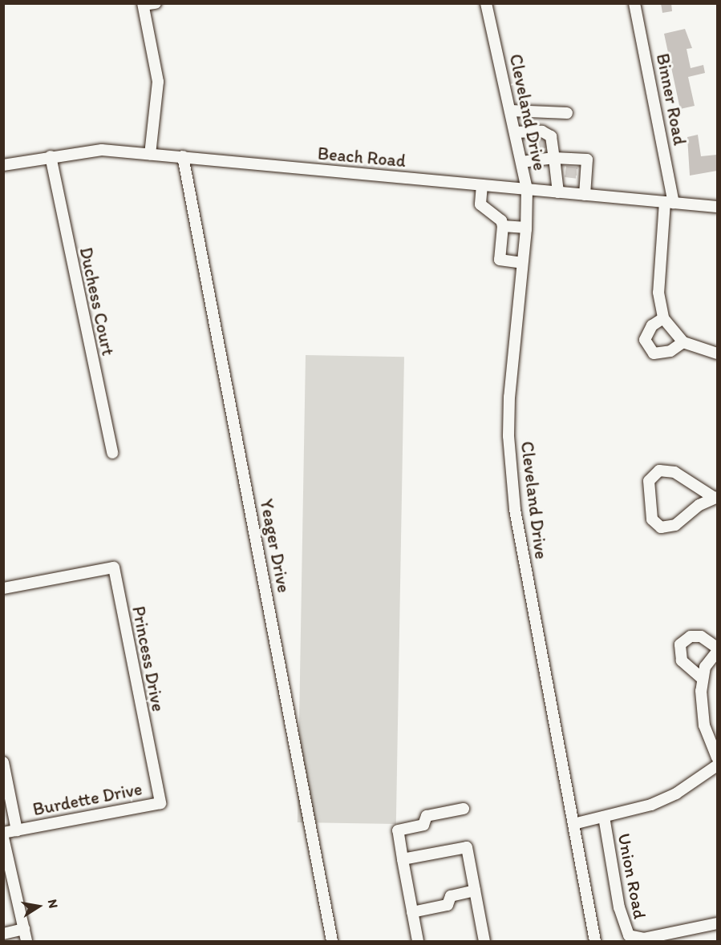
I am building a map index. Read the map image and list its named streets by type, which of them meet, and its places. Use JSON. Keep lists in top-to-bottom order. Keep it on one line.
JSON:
{"streets":{"street":["Binner Road","Cleveland Drive","Beach Road","Duchess Court","Yeager Drive","Princess Drive","Burdette Drive","Union Road"]},"crossings":[["Binner Road","Beach Road"],["Cleveland Drive","Beach Road"],["Beach Road","Duchess Court"],["Beach Road","Yeager Drive"],["Princess Drive","Burdette Drive"]],"north":"right"}
